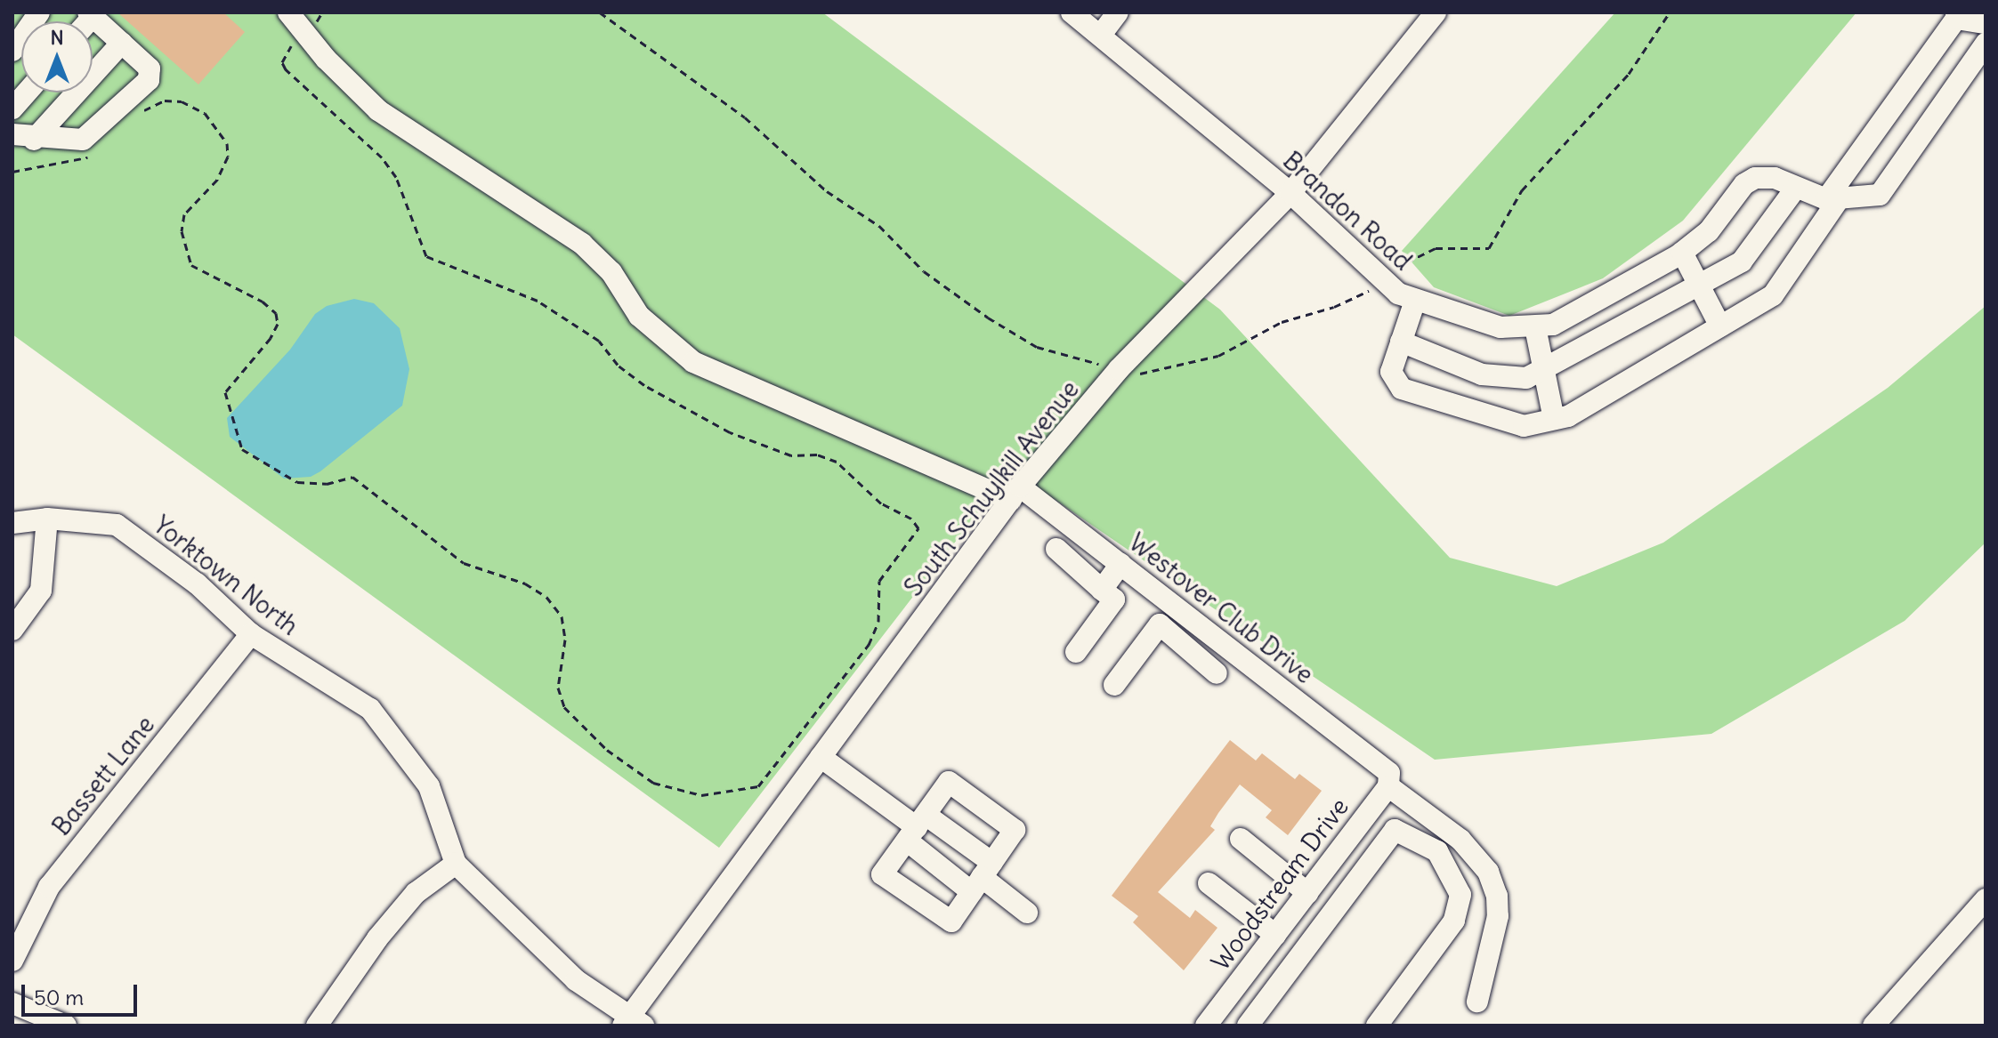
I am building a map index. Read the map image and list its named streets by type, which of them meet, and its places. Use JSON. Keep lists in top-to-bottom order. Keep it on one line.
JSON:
{"streets":{"street":["Brandon Road","South Schuylkill Avenue","Yorktown North","Westover Club Drive","Bassett Lane","Woodstream Drive"]},"crossings":[["Brandon Road","South Schuylkill Avenue"],["South Schuylkill Avenue","Yorktown North"],["South Schuylkill Avenue","Westover Club Drive"],["Yorktown North","Bassett Lane"],["Westover Club Drive","Woodstream Drive"]],"scale_bar":"50 m","north":"top"}
